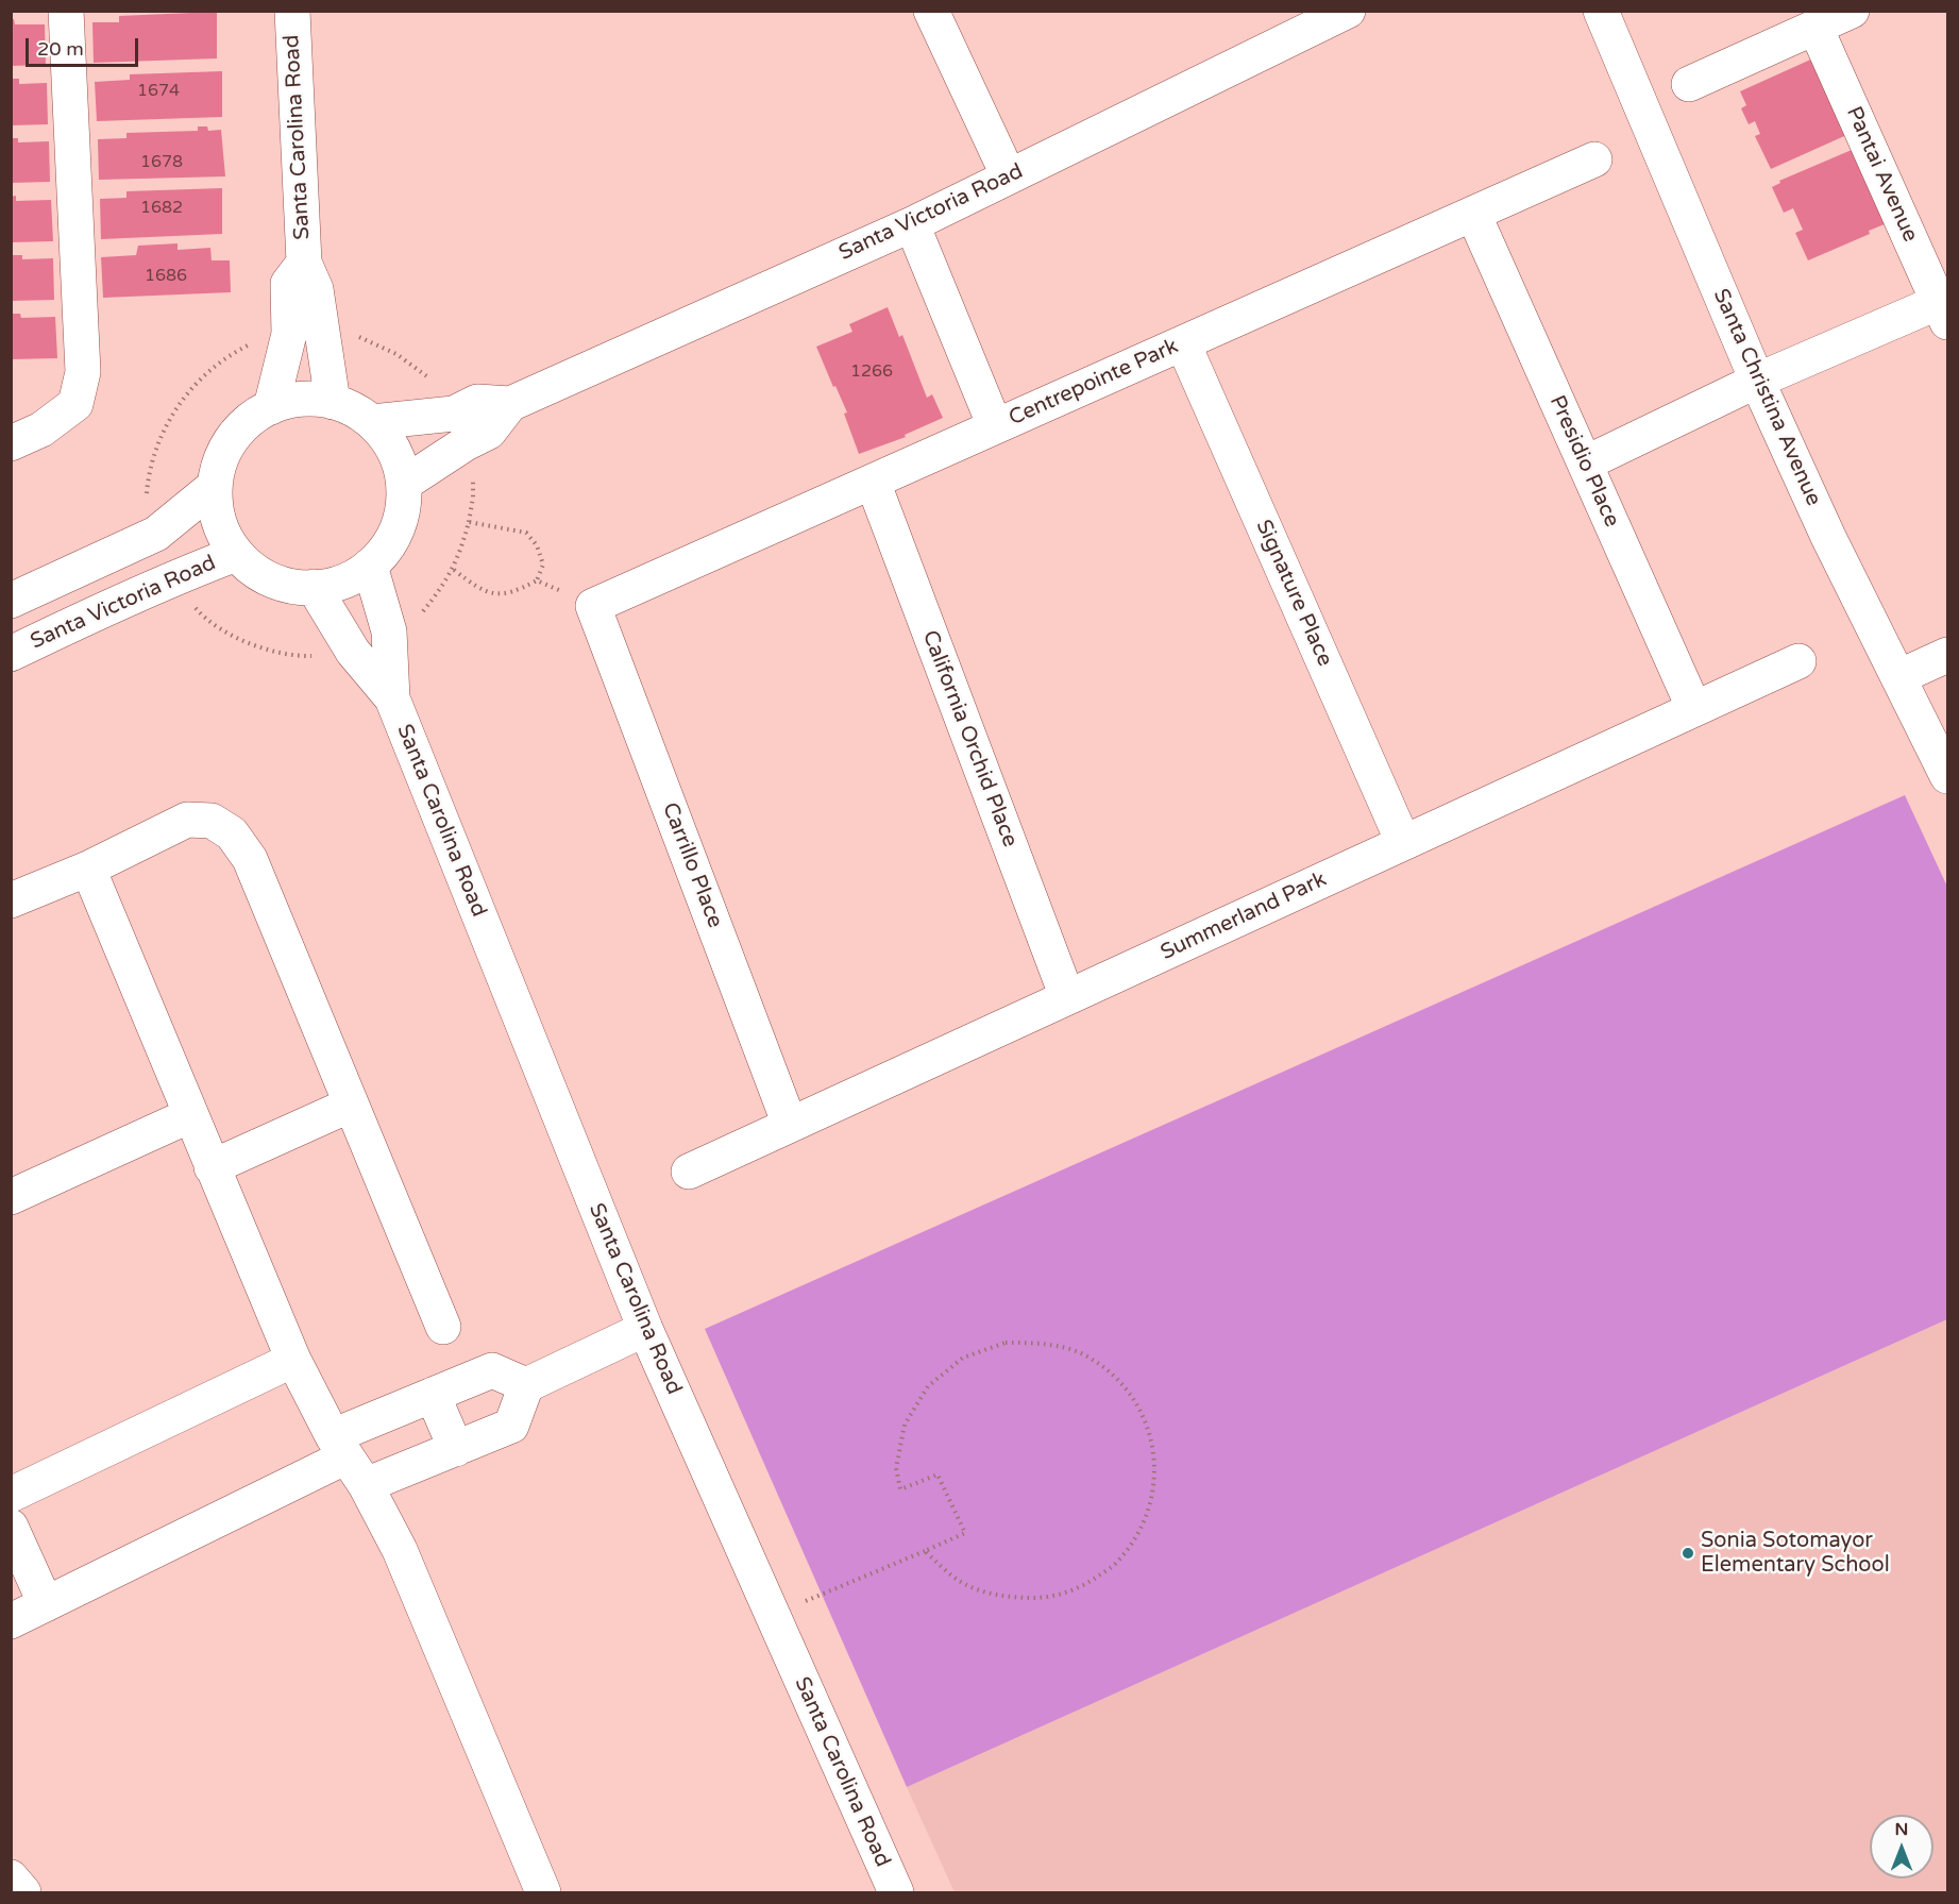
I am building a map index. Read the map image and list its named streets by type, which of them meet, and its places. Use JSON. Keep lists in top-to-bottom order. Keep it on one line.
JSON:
{"streets":{"street":["Santa Carolina Road","Pantai Avenue","Santa Victoria Road","Centrepointe Park","Santa Christina Avenue","Presidio Place","Signature Place","California Orchid Place","Carrillo Place","Summerland Park"]},"crossings":[["Santa Carolina Road","Santa Victoria Road"],["Centrepointe Park","Presidio Place"],["Centrepointe Park","Signature Place"],["Centrepointe Park","California Orchid Place"],["Centrepointe Park","Carrillo Place"],["Presidio Place","Summerland Park"],["Signature Place","Summerland Park"],["California Orchid Place","Summerland Park"],["Carrillo Place","Summerland Park"]],"places":["Sonia Sotomayor Elementary School"],"house_numbers":["1674","1678","1682","1686","1266"],"scale_bar":"20 m","north":"top"}
